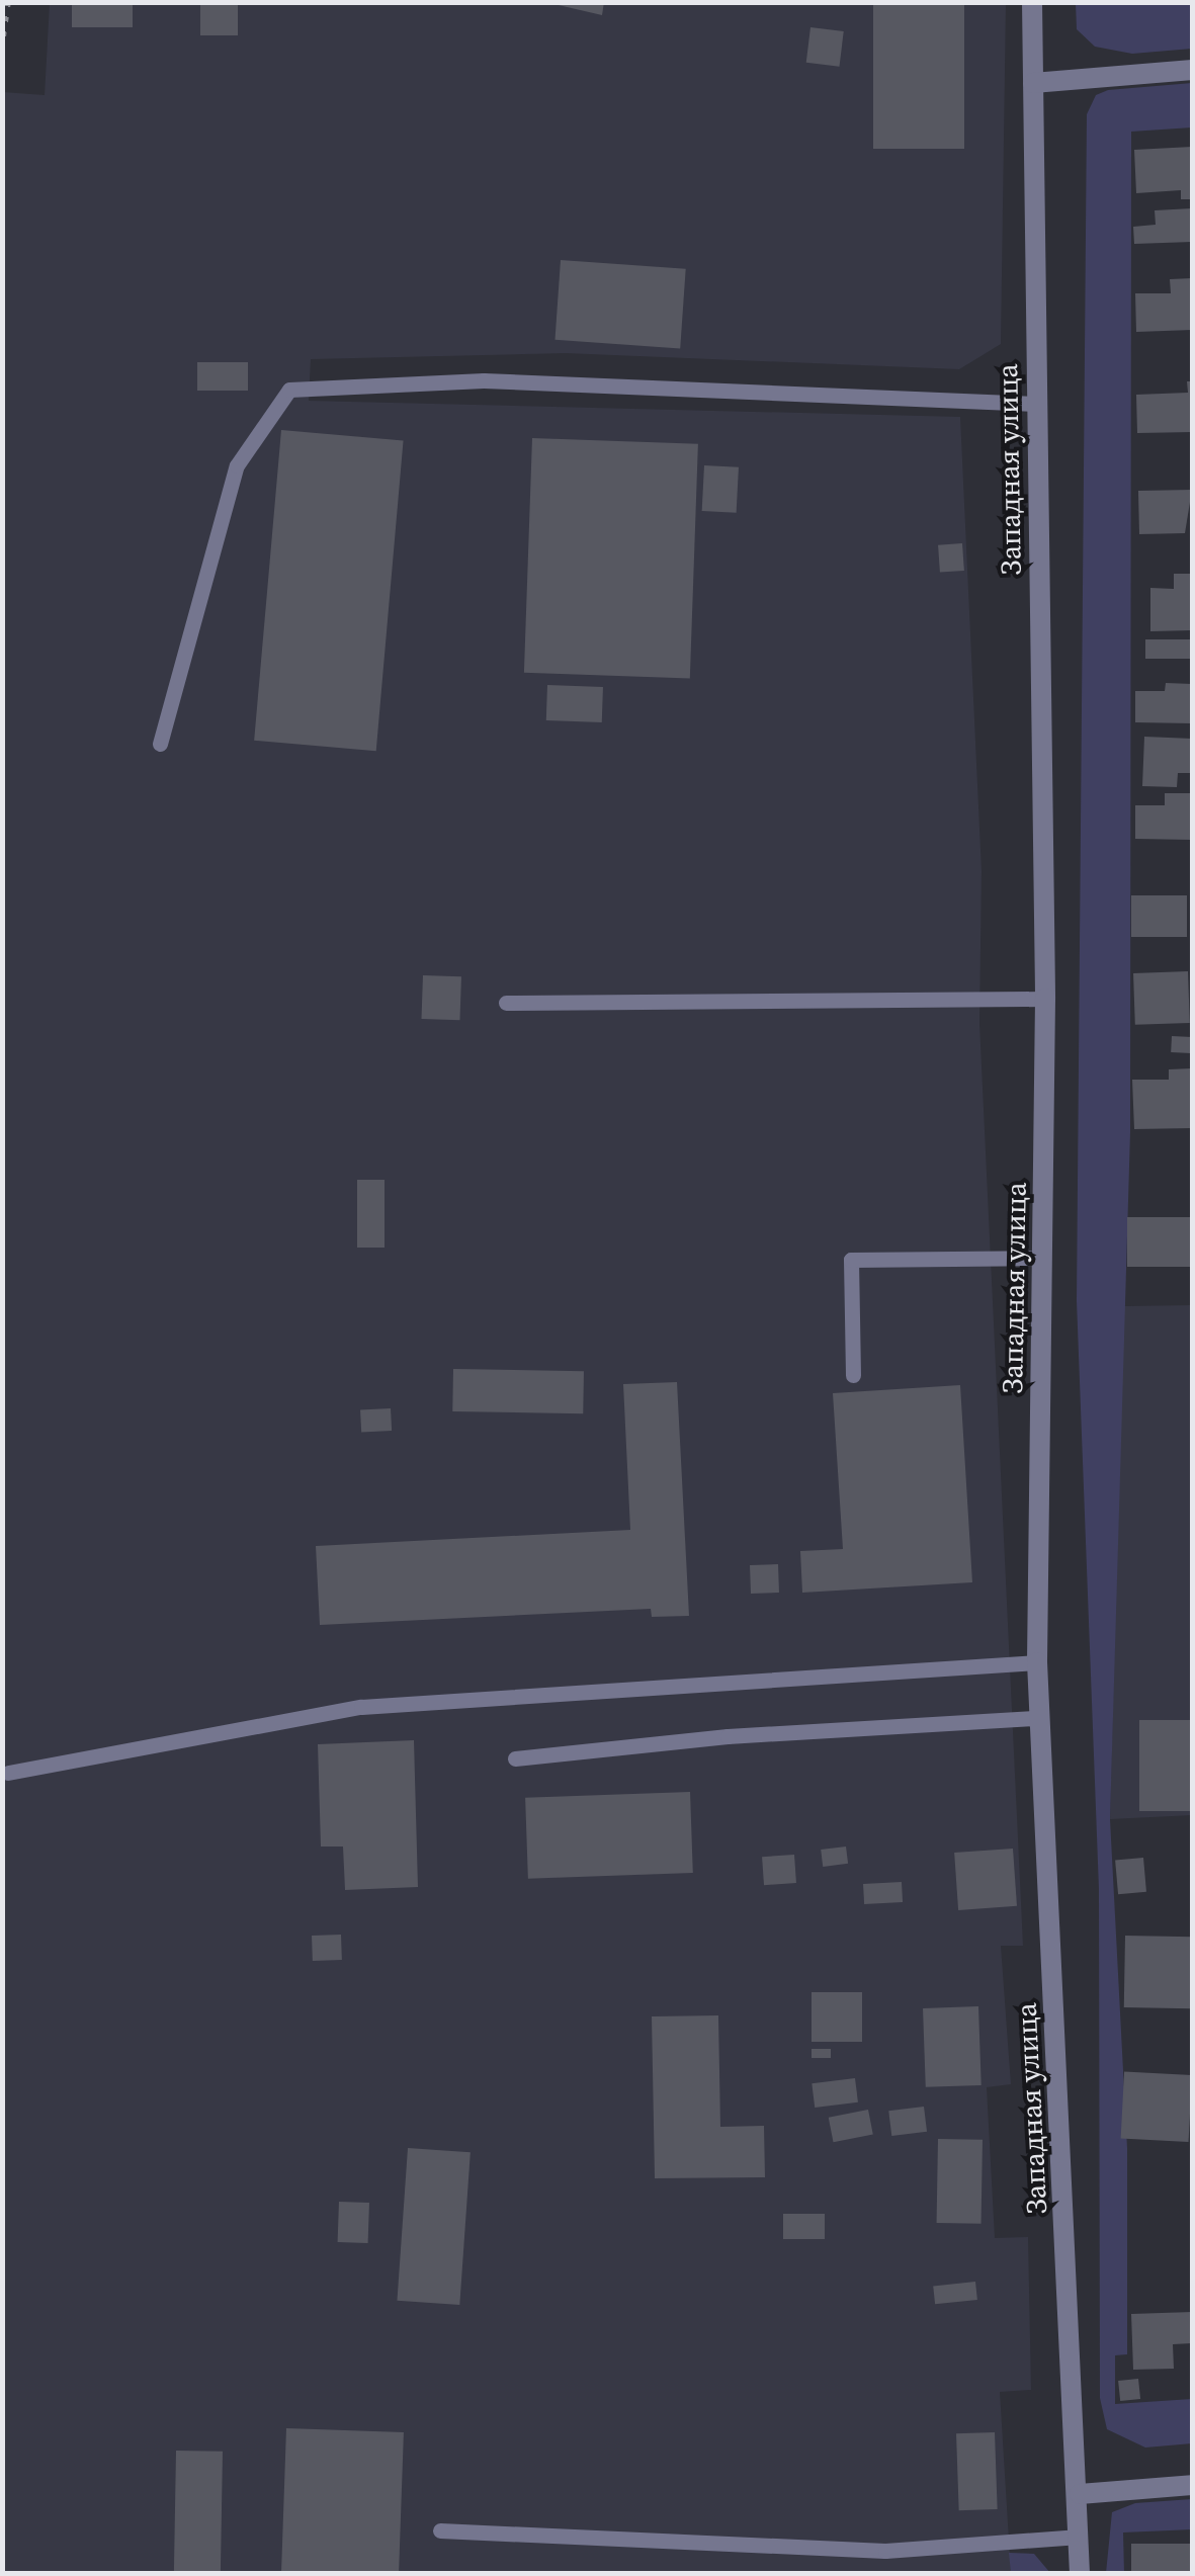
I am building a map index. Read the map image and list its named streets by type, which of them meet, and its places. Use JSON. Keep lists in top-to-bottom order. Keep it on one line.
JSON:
{"streets":{"street":["Западная улица"]}}
